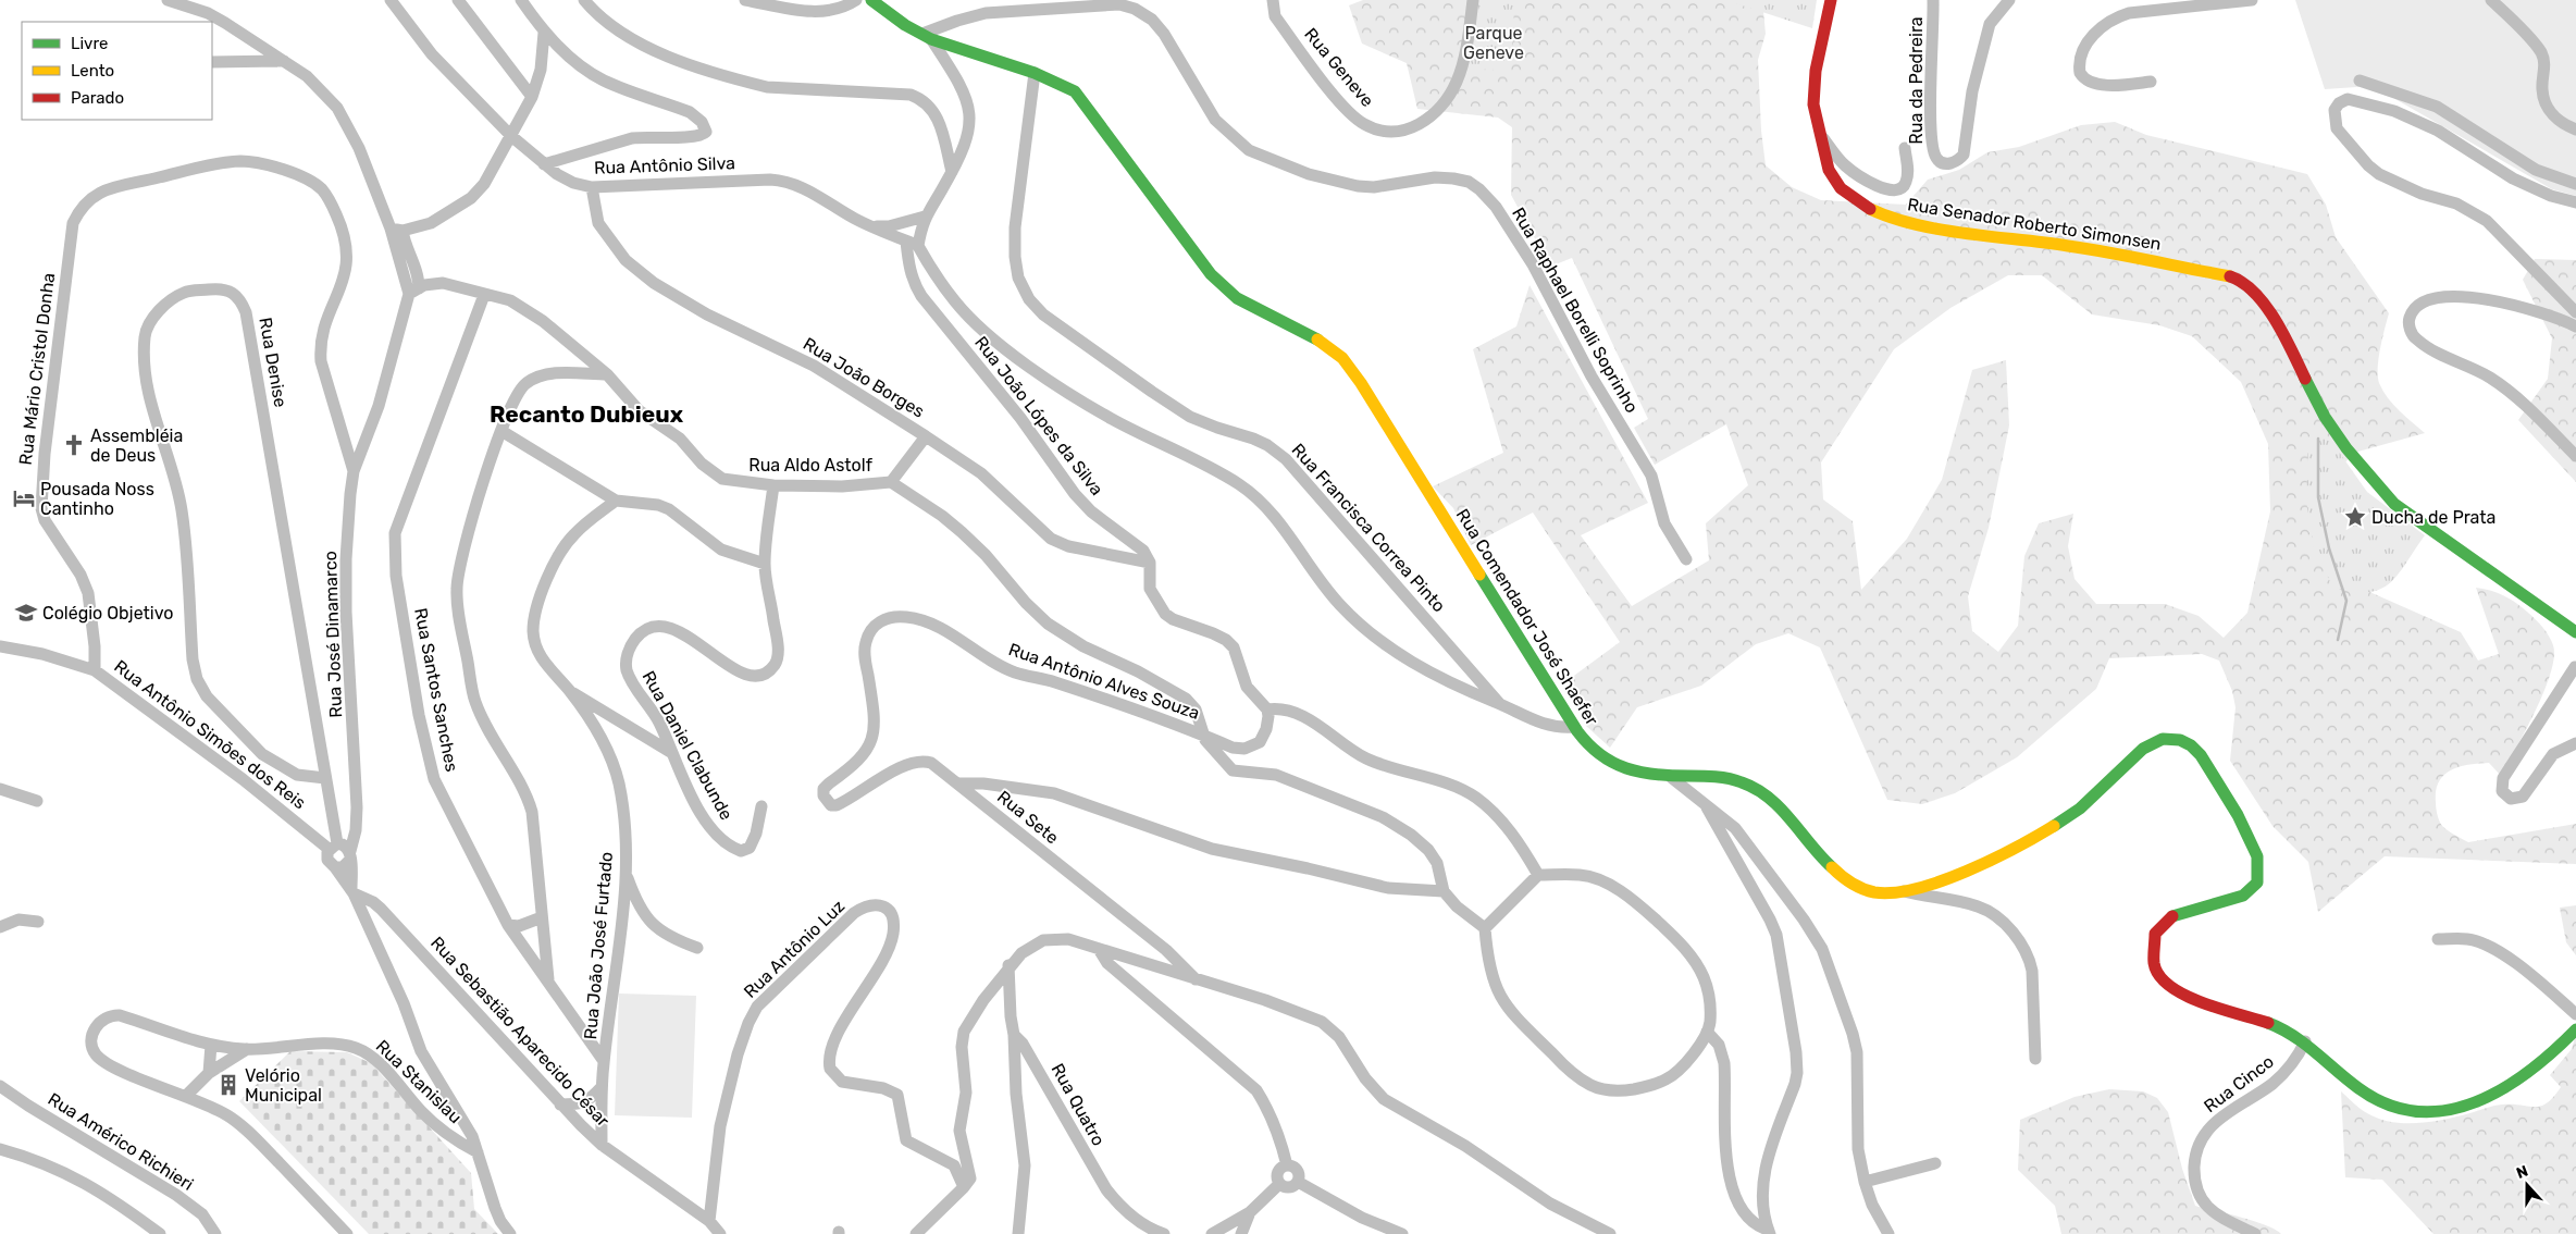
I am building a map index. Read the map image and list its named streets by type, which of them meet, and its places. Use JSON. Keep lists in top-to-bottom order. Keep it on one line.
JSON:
{"streets":{"street":["Rua Geneve","Rua da Pedreira","Rua Antônio Silva","Rua Senador Roberto Simonsen","Rua Raphael Borelli Soprinho","Rua Denise","Rua Mário Cristol Donha","Rua João Borges","Rua João Lópes da Silva","Rua Aldo Astolf","Rua Francisca Correa Pinto","Rua Comendador José Shaefer","Rua José Dinamarco","Rua Antônio Alves Souza","Rua Santos Sanches","Rua Antônio Simões dos Reis","Rua Daniel Clabunde","Rua Sete","Rua João José Furtado","Rua Antônio Luz","Rua Sebastião Aparecido César","Rua Stanislau","Rua Cinco","Rua Quatro","Rua Américo Richieri"]},"crossings":[["Rua Antônio Silva","Rua João Borges"],["Rua Antônio Silva","Rua João Lópes da Silva"],["Rua Raphael Borelli Soprinho","Rua João Lópes da Silva"],["Rua Raphael Borelli Soprinho","Rua Comendador José Shaefer"],["Rua Denise","Rua José Dinamarco"],["Rua Denise","Rua Antônio Simões dos Reis"],["Rua Denise","Rua Sebastião Aparecido César"],["Rua Mário Cristol Donha","Rua José Dinamarco"],["Rua Mário Cristol Donha","Rua Antônio Simões dos Reis"],["Rua João Borges","Rua João Lópes da Silva"],["Rua João Lópes da Silva","Rua Comendador José Shaefer"],["Rua Aldo Astolf","Rua José Dinamarco"],["Rua Aldo Astolf","Rua Santos Sanches"],["Rua Aldo Astolf","Rua Daniel Clabunde"],["Rua Francisca Correa Pinto","Rua Comendador José Shaefer"],["Rua Comendador José Shaefer","Rua Cinco"],["Rua José Dinamarco","Rua Antônio Simões dos Reis"],["Rua José Dinamarco","Rua Sebastião Aparecido César"],["Rua Antônio Alves Souza","Rua Sete"],["Rua Santos Sanches","Rua João José Furtado"],["Rua Antônio Simões dos Reis","Rua Sebastião Aparecido César"],["Rua João José Furtado","Rua Sebastião Aparecido César"],["Rua Antônio Luz","Rua Sebastião Aparecido César"]],"districts":["Recanto Dubieux"],"parks":["Parque Geneve"],"places":{"church":["Assembléia de Deus"],"hotel":["Pousada Noss Cantinho"],"place":["Ducha de Prata"],"school or university":["Colégio Objetivo"],"building":["Velório Municipal"]},"legend":["Livre","Lento","Parado"],"north":"top"}
